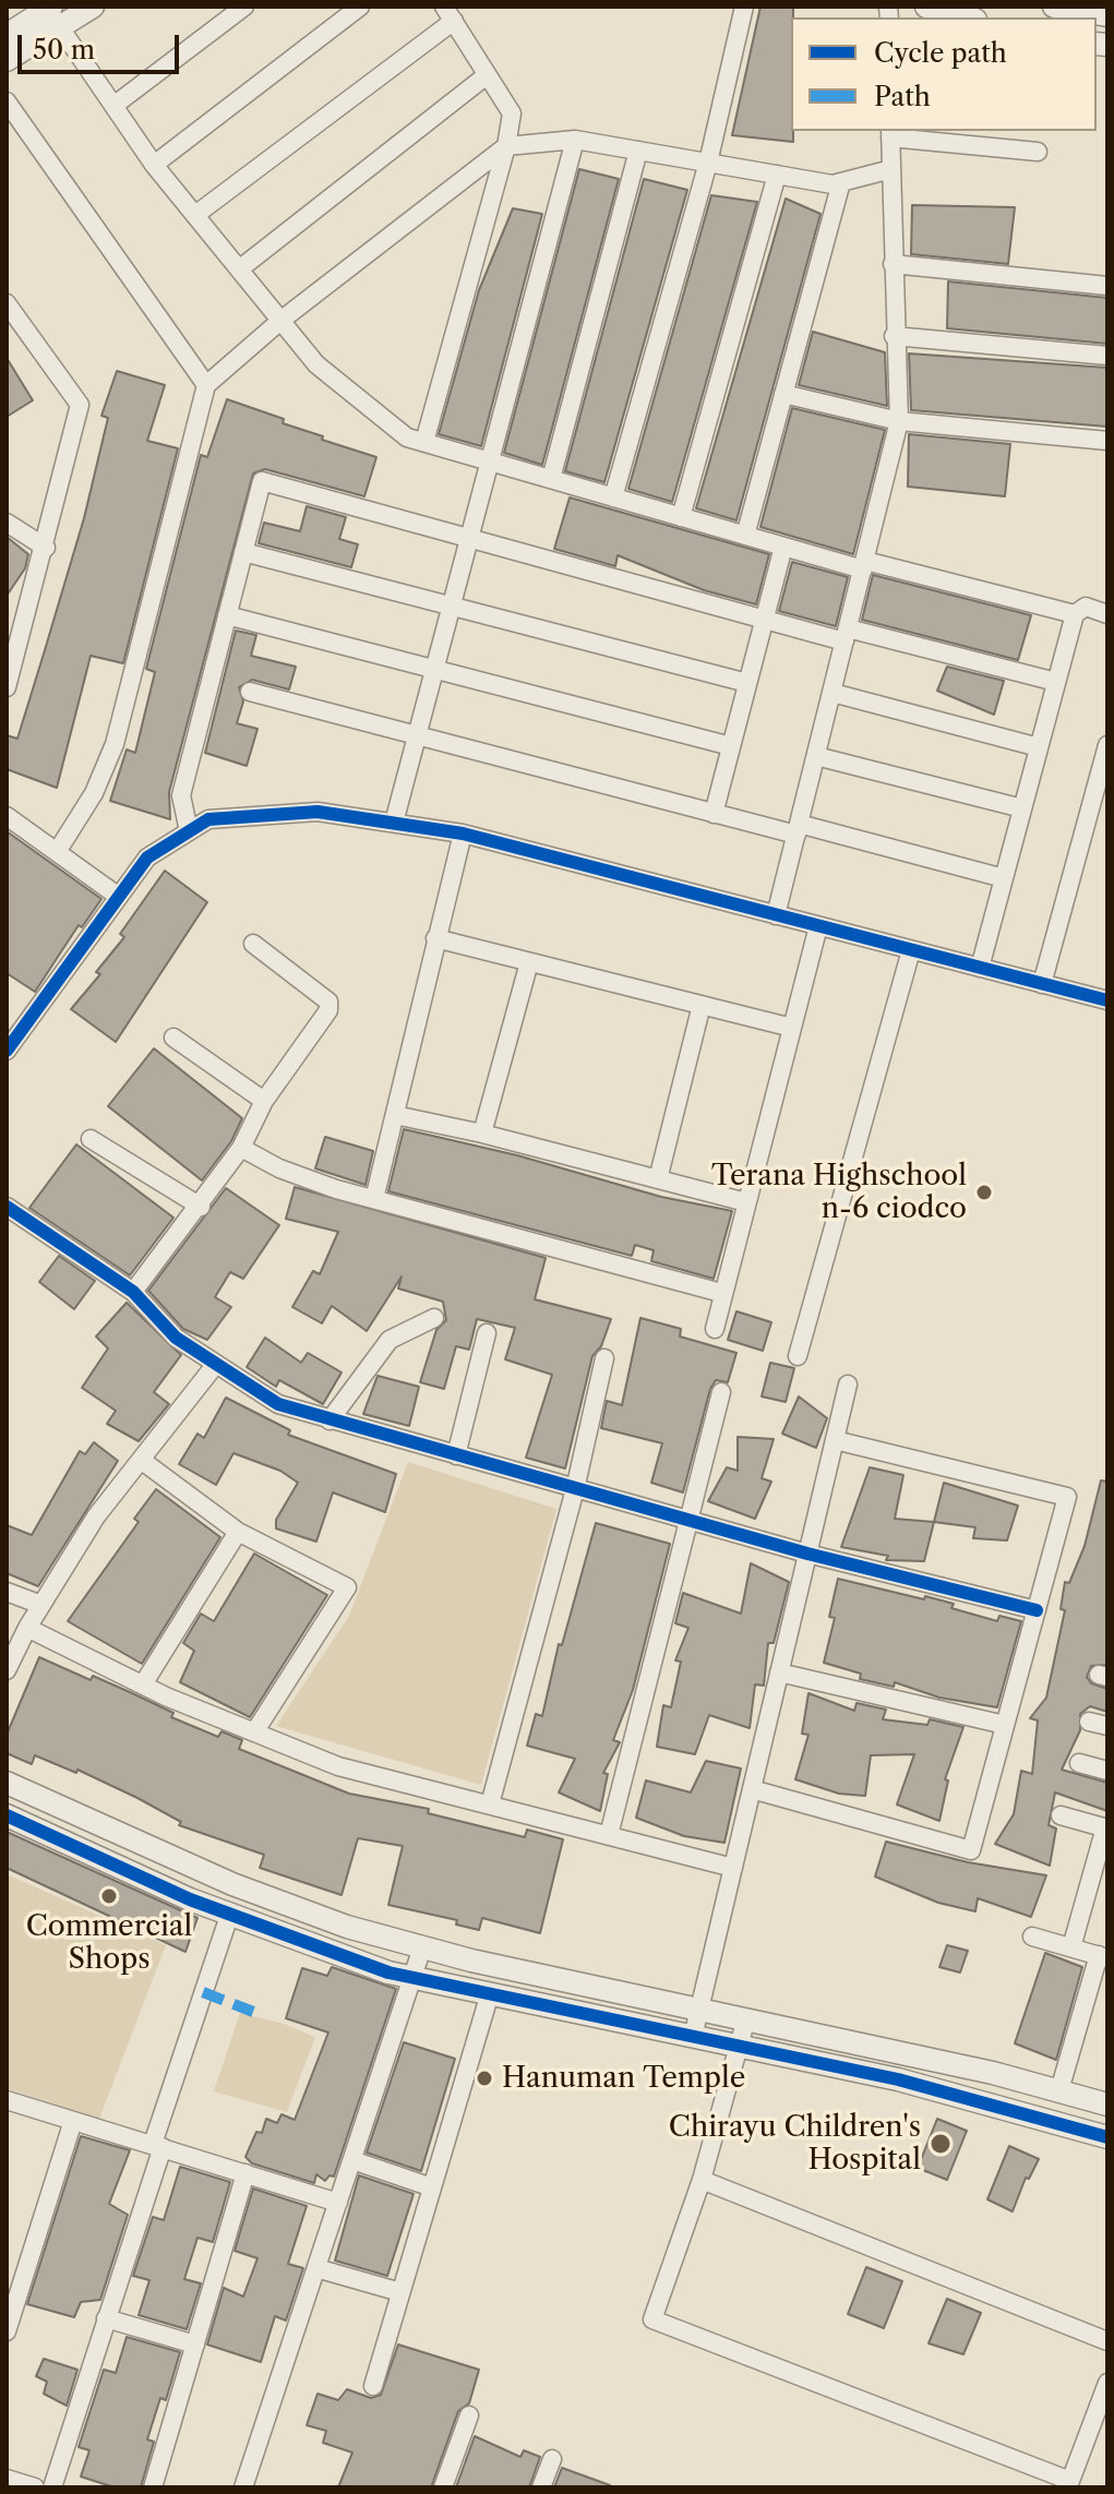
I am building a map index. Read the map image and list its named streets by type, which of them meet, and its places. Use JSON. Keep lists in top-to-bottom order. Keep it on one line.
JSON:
{"places":["Terana Highschool n-6 ciodco","Commercial Shops","Hanuman Temple","Chirayu Children's Hospital"],"legend":["Cycle path","Path"],"scale_bar":"50 m"}
